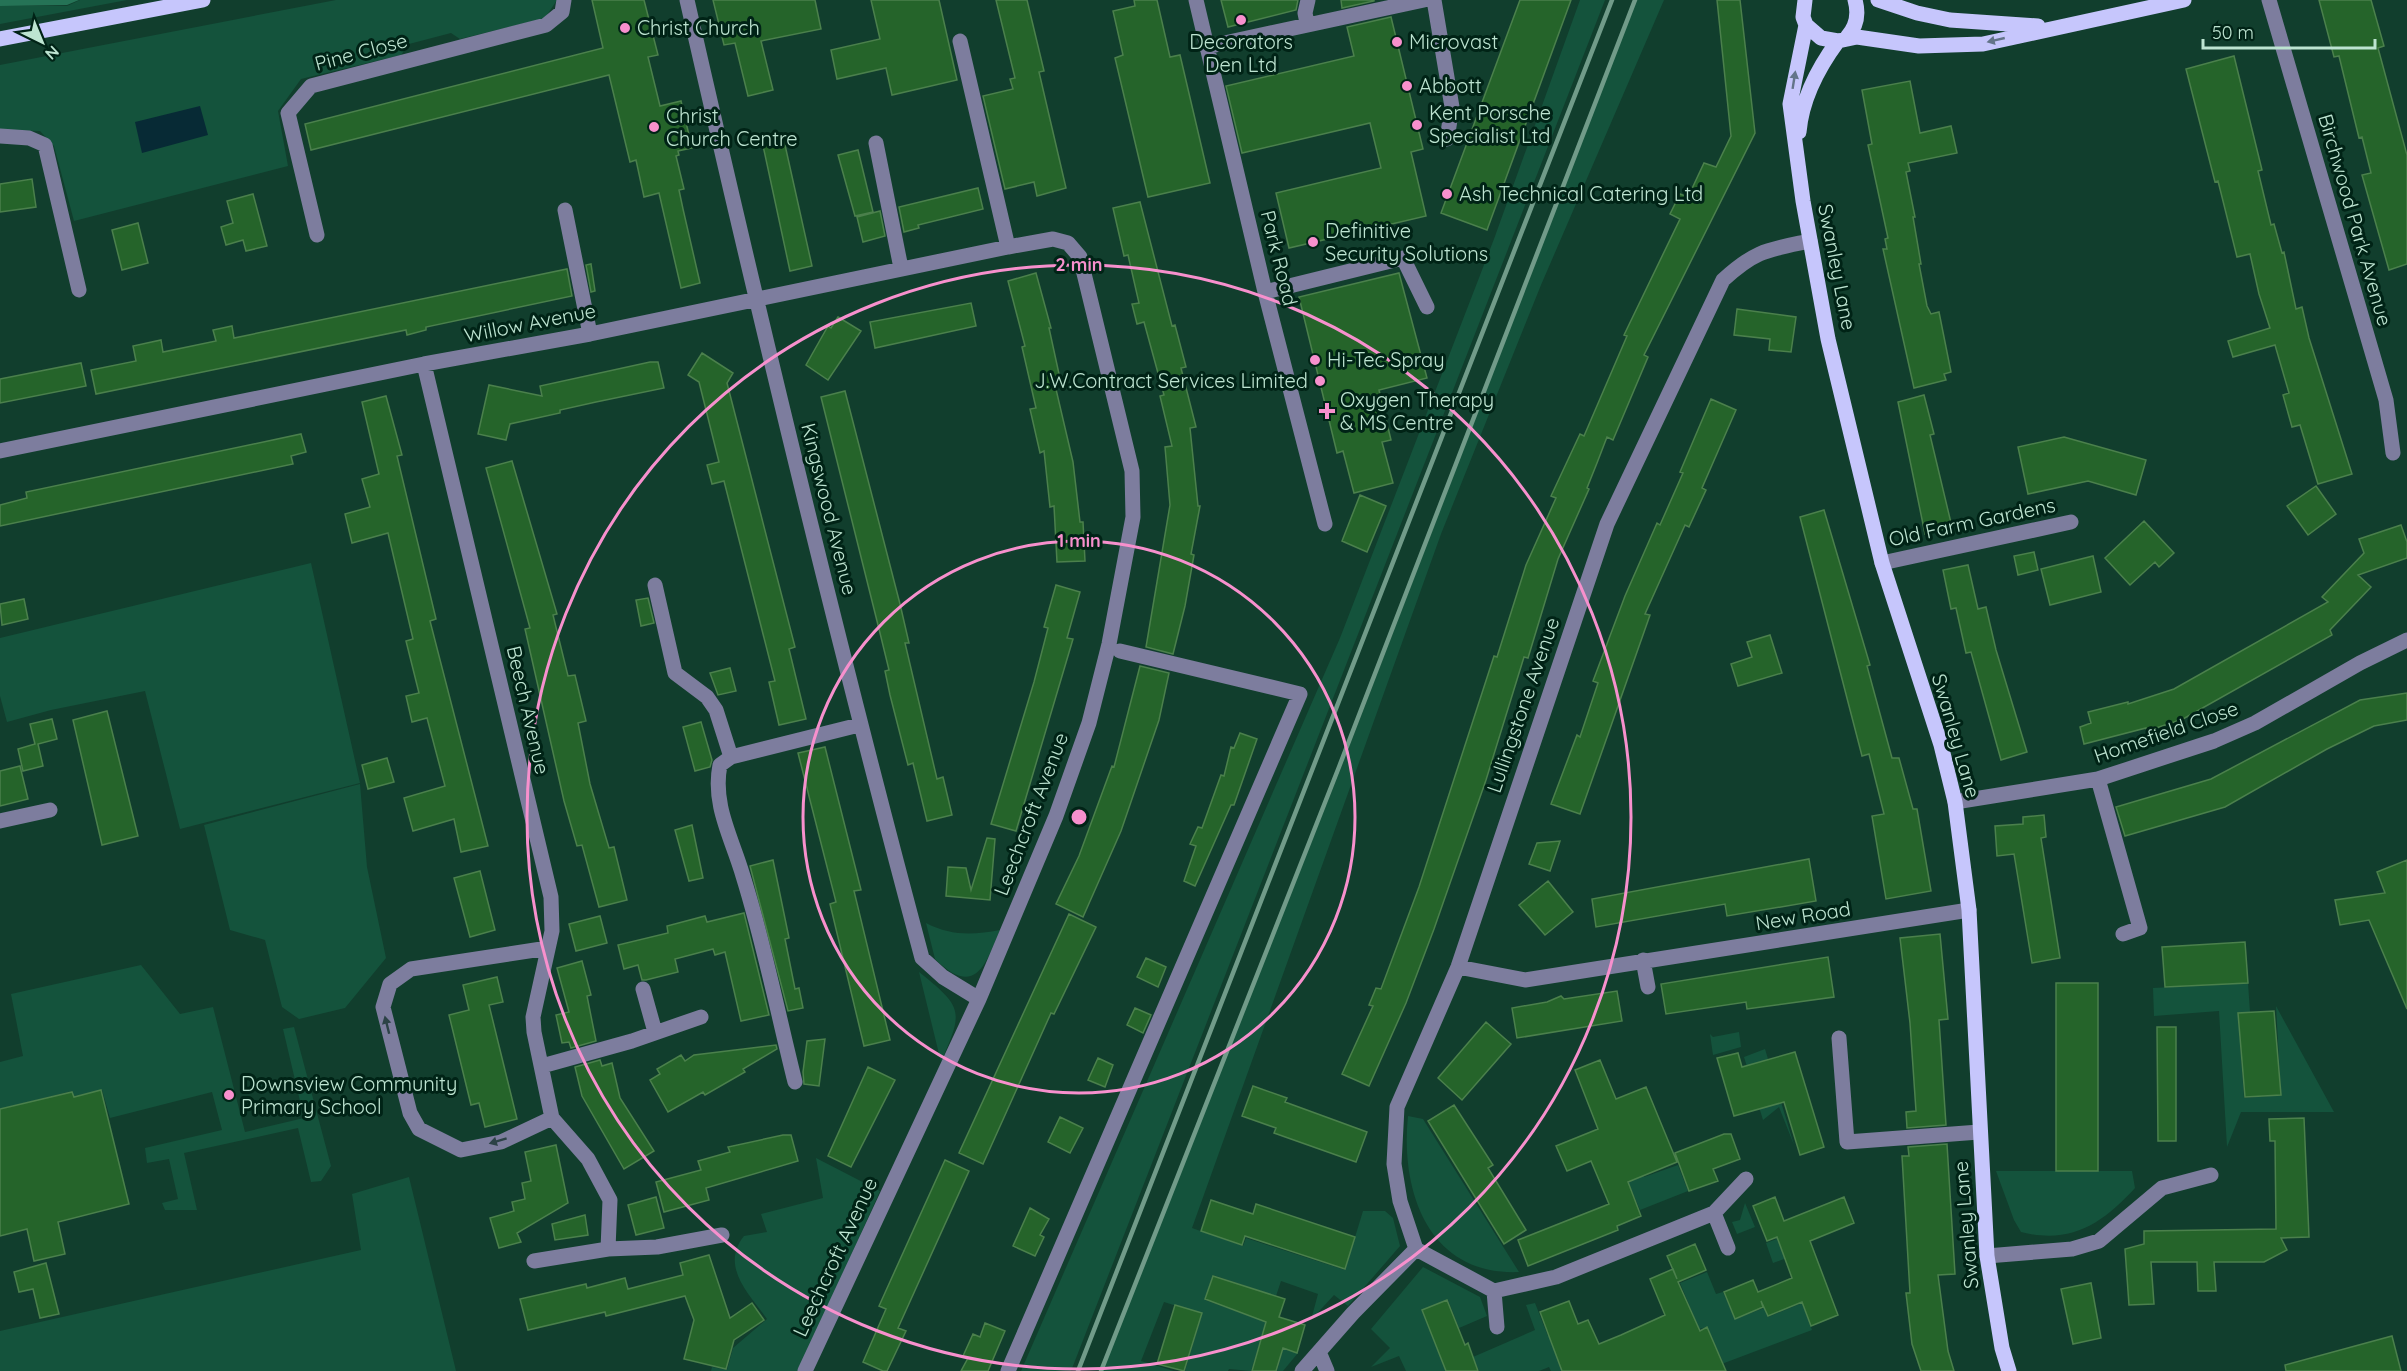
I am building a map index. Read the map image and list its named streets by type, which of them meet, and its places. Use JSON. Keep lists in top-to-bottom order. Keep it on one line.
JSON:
{"streets":{"main road":["Swanley Lane"],"street":["Pine Close","Birchwood Park Avenue","Park Road","Willow Avenue","Kingswood Avenue","Old Farm Gardens","Lullingstone Avenue","Beech Avenue","Homefield Close","Leechcroft Avenue","New Road"]},"crossings":[["Swanley Lane","Old Farm Gardens"],["Swanley Lane","Lullingstone Avenue"],["Swanley Lane","Homefield Close"],["Swanley Lane","New Road"],["Willow Avenue","Kingswood Avenue"],["Willow Avenue","Beech Avenue"],["Willow Avenue","Leechcroft Avenue"],["Kingswood Avenue","Leechcroft Avenue"],["Lullingstone Avenue","New Road"]],"places":{"other":["Decorators Den Ltd","Christ Church","Microvast","Abbott","Kent Porsche Specialist Ltd","Christ Church Centre","Ash Technical Catering Ltd","Definitive Security Solutions","Hi-Tec Spray","J.W.Contract Services Limited","Downsview Community Primary School"],"health":["Oxygen Therapy & MS Centre"]},"scale_bar":"50 m","north":"bottom right","rings":["2 min","1 min"]}
